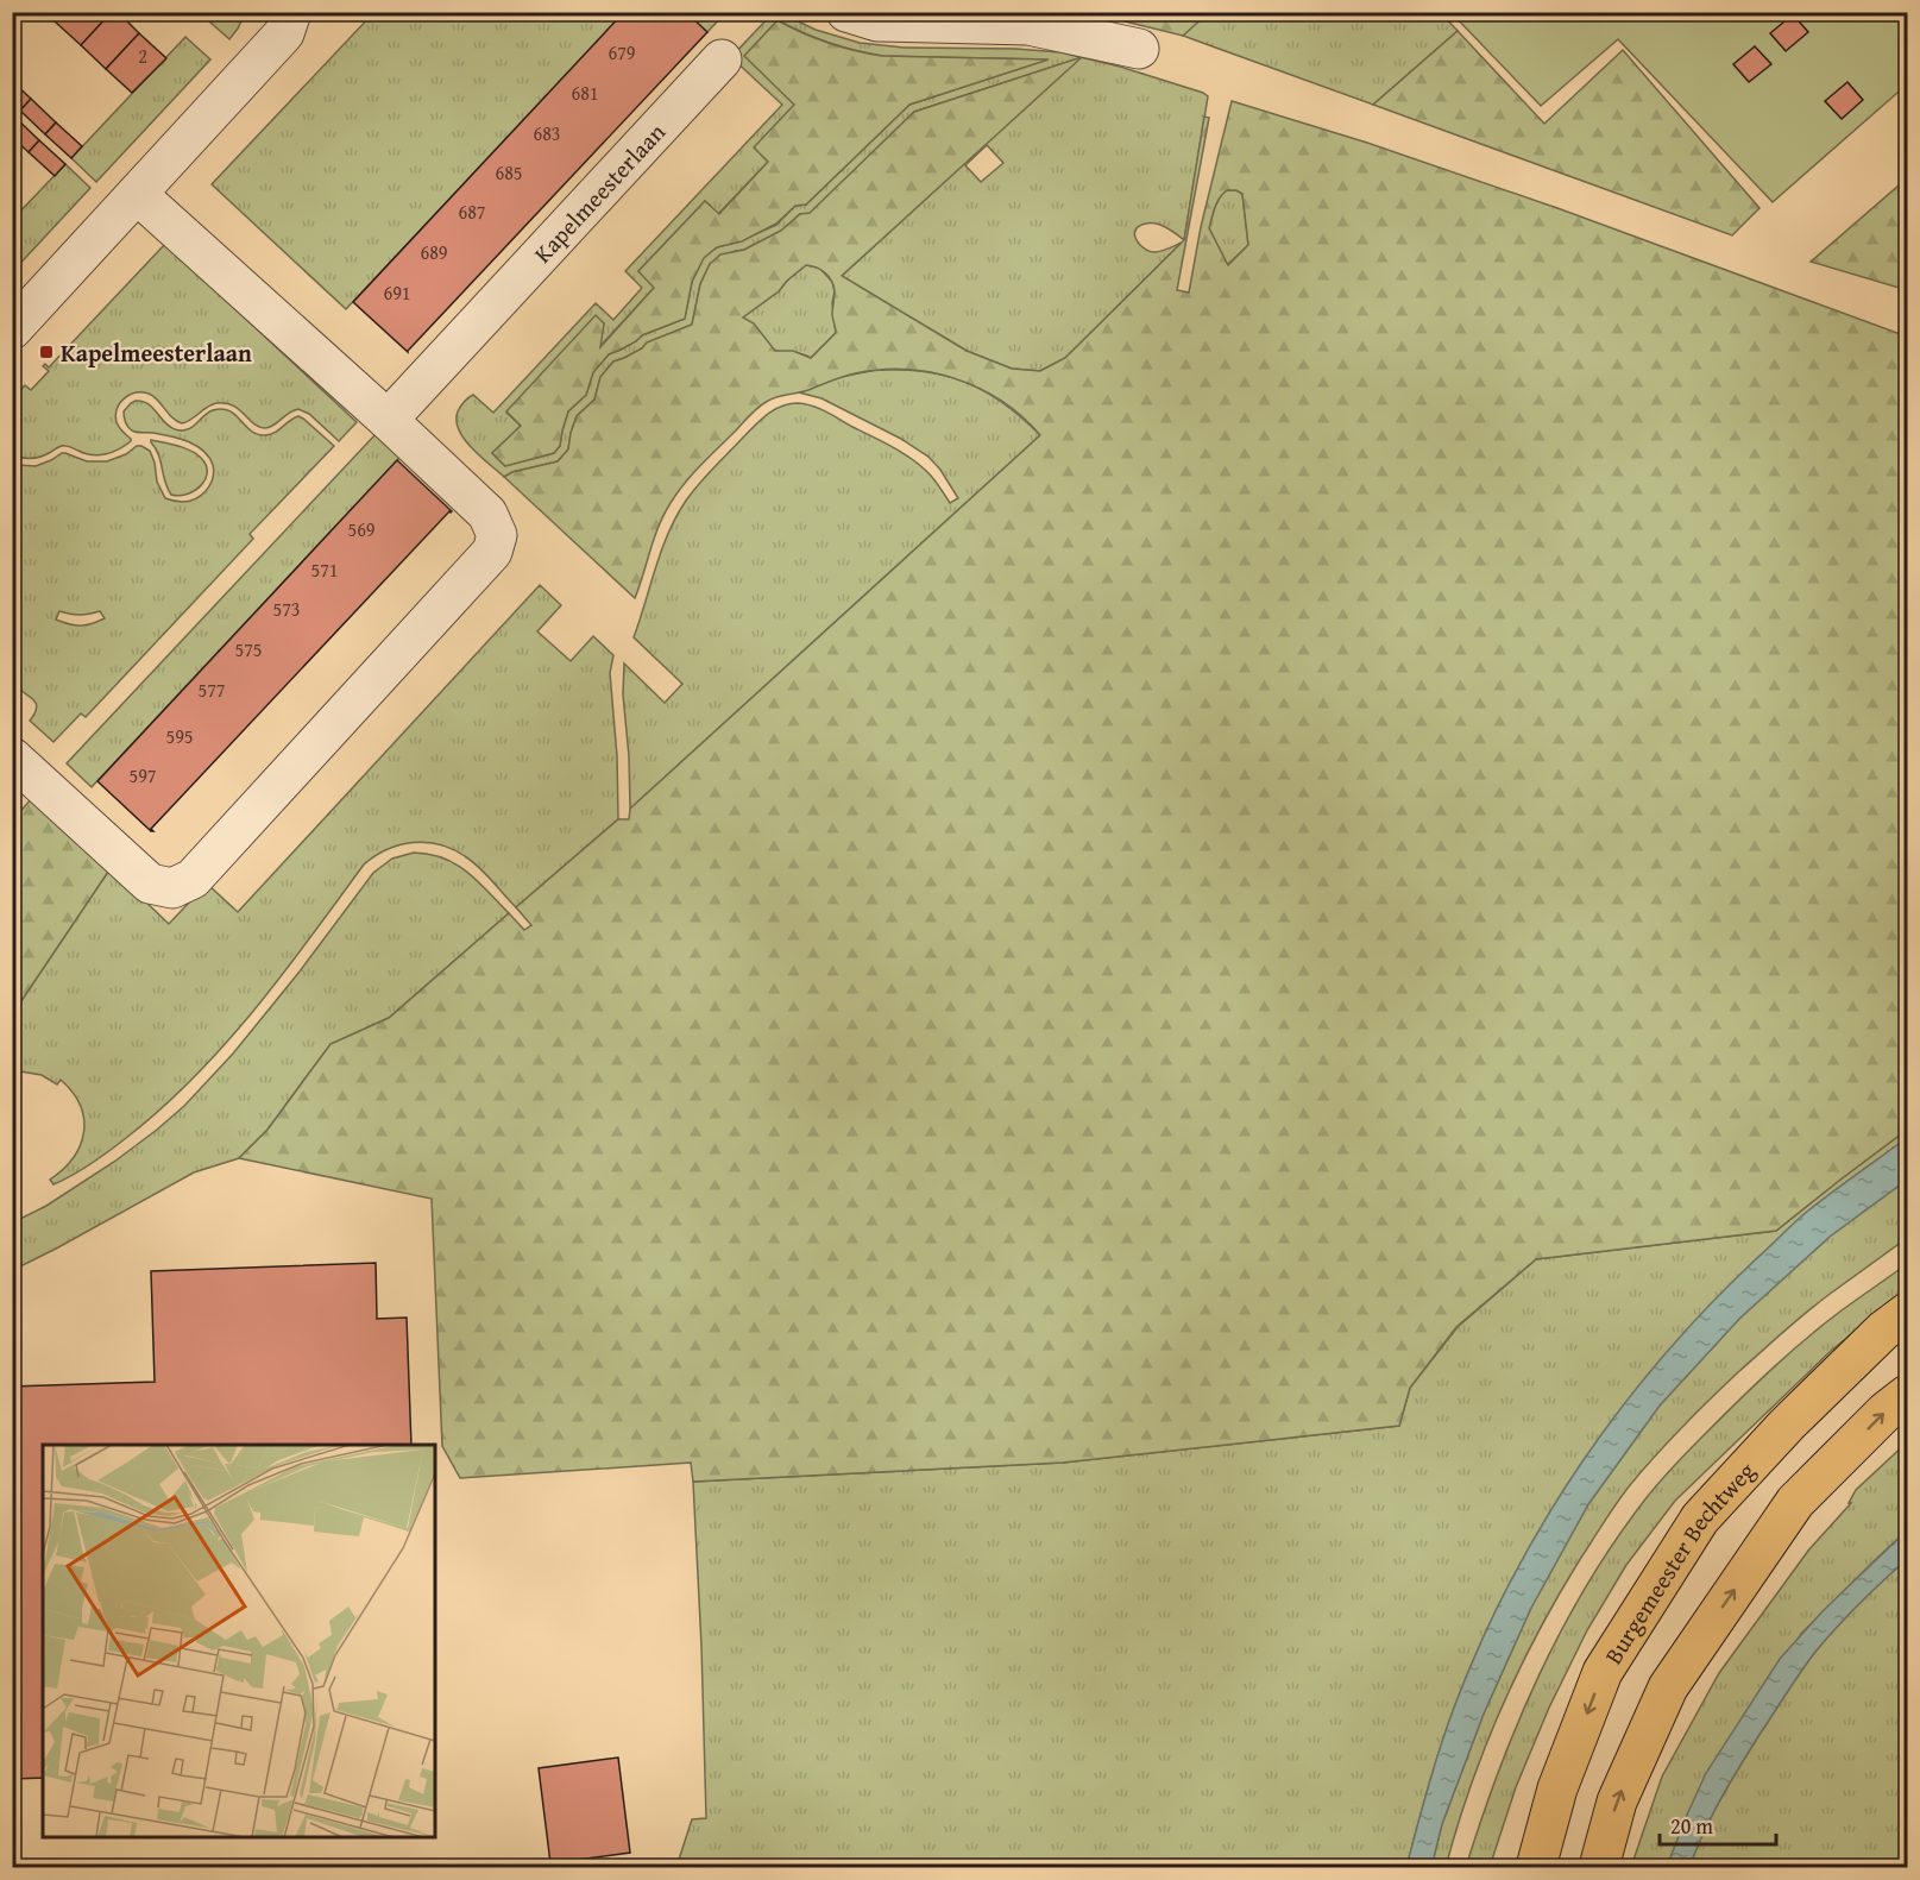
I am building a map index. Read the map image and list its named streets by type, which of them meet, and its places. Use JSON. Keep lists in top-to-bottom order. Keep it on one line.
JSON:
{"streets":{"main road":["Burgemeester Bechtweg"],"street":["Kapelmeesterlaan"]},"places":{"transit":["Kapelmeesterlaan"]},"house_numbers":["679","2","681","683","685","687","689","691","569","571","573","575","577","595","597"],"scale_bar":"20 m"}
